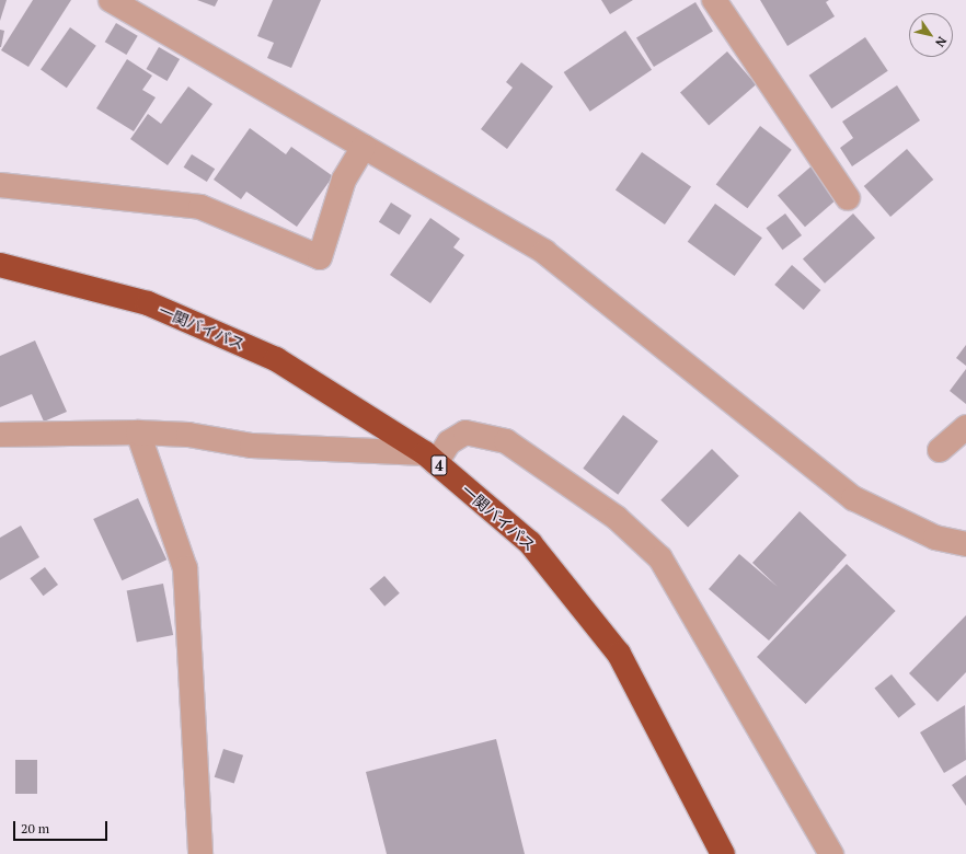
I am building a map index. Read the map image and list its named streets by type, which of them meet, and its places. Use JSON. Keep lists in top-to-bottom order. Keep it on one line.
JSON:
{"streets":{"highway":["一関バイパス","4"]},"scale_bar":"20 m","north":"bottom right"}
